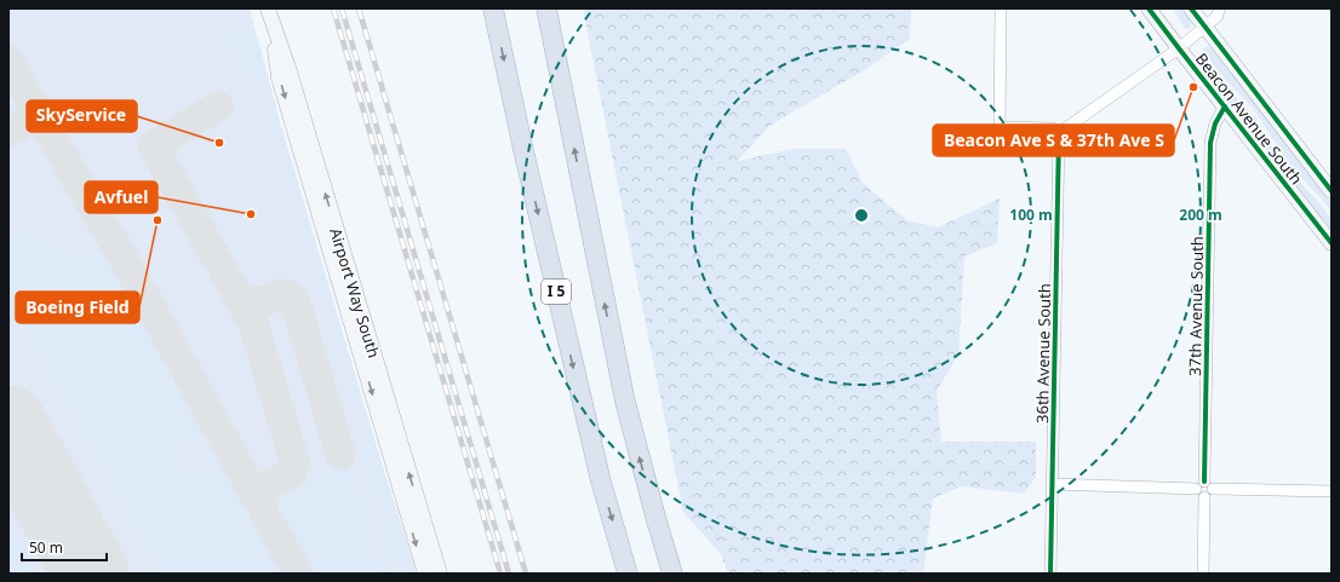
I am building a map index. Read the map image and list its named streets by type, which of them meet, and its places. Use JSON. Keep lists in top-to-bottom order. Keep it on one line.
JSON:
{"streets":{"highway":["I 5"],"main road":["Beacon Avenue South","Airport Way South"],"street":["37th Avenue South","36th Avenue South"]},"crossings":[["Beacon Avenue South","37th Avenue South"]],"places":["Beacon Ave S & 37th Ave S","SkyService","Avfuel","Boeing Field"],"scale_bar":"50 m","rings":["100 m","200 m"]}
